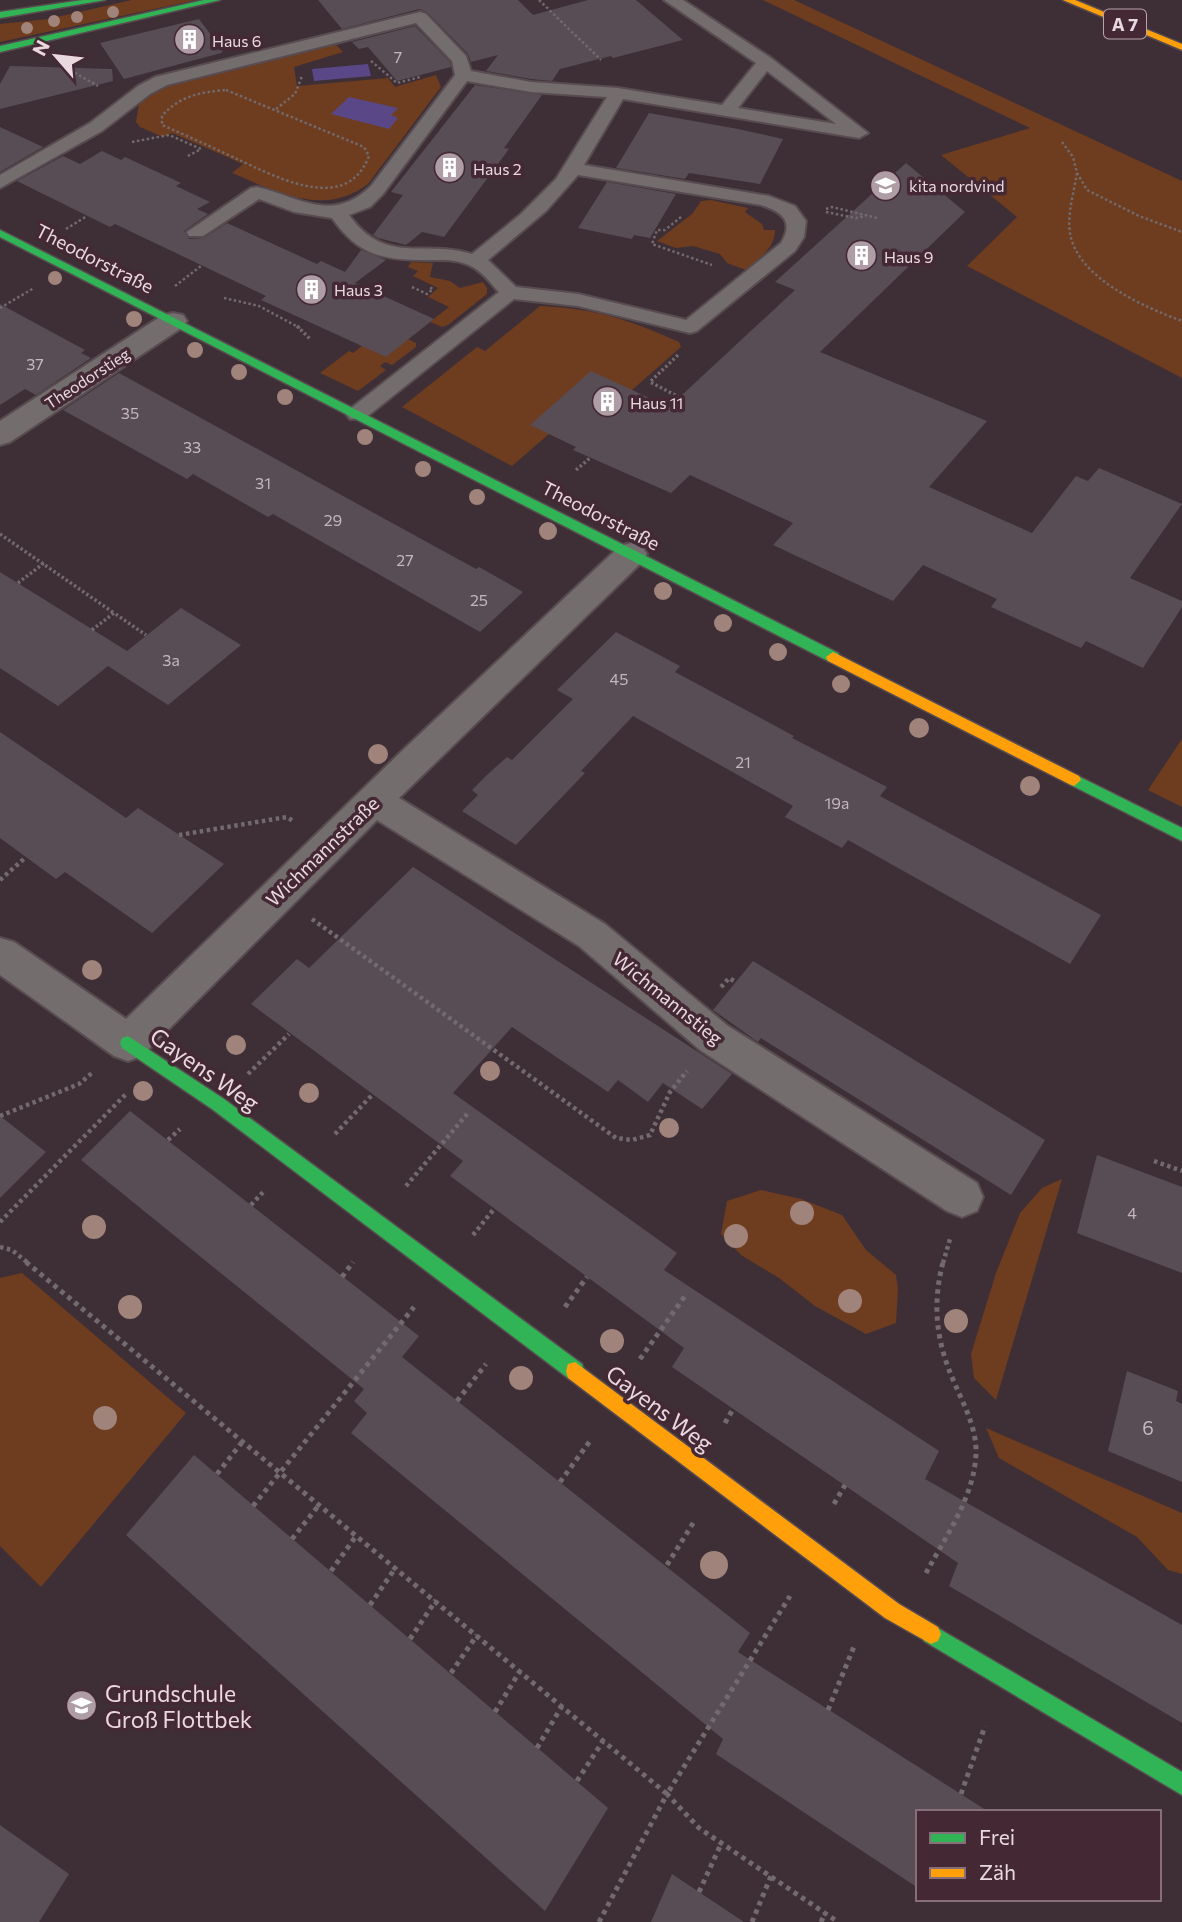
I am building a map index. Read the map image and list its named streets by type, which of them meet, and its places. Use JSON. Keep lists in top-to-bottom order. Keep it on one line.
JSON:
{"streets":{"main road":["A 7","Theodorstraße","Gayens Weg"],"street":["Theodorstieg","Wichmannstraße","Wichmannstieg"]},"crossings":[["Theodorstraße","Theodorstieg"],["Theodorstraße","Wichmannstraße"],["Wichmannstraße","Wichmannstieg"],["Wichmannstraße","Gayens Weg"]],"places":{"building":["Haus 6","Haus 2","Haus 9","Haus 3","Haus 11"],"school or university":["kita nordvind","Grundschule Groß Flottbek"]},"house_numbers":["7","37","35","33","31","29","27","25","3a","45","21","19a","4","6"],"legend":["Frei","Zäh"],"north":"top left"}
